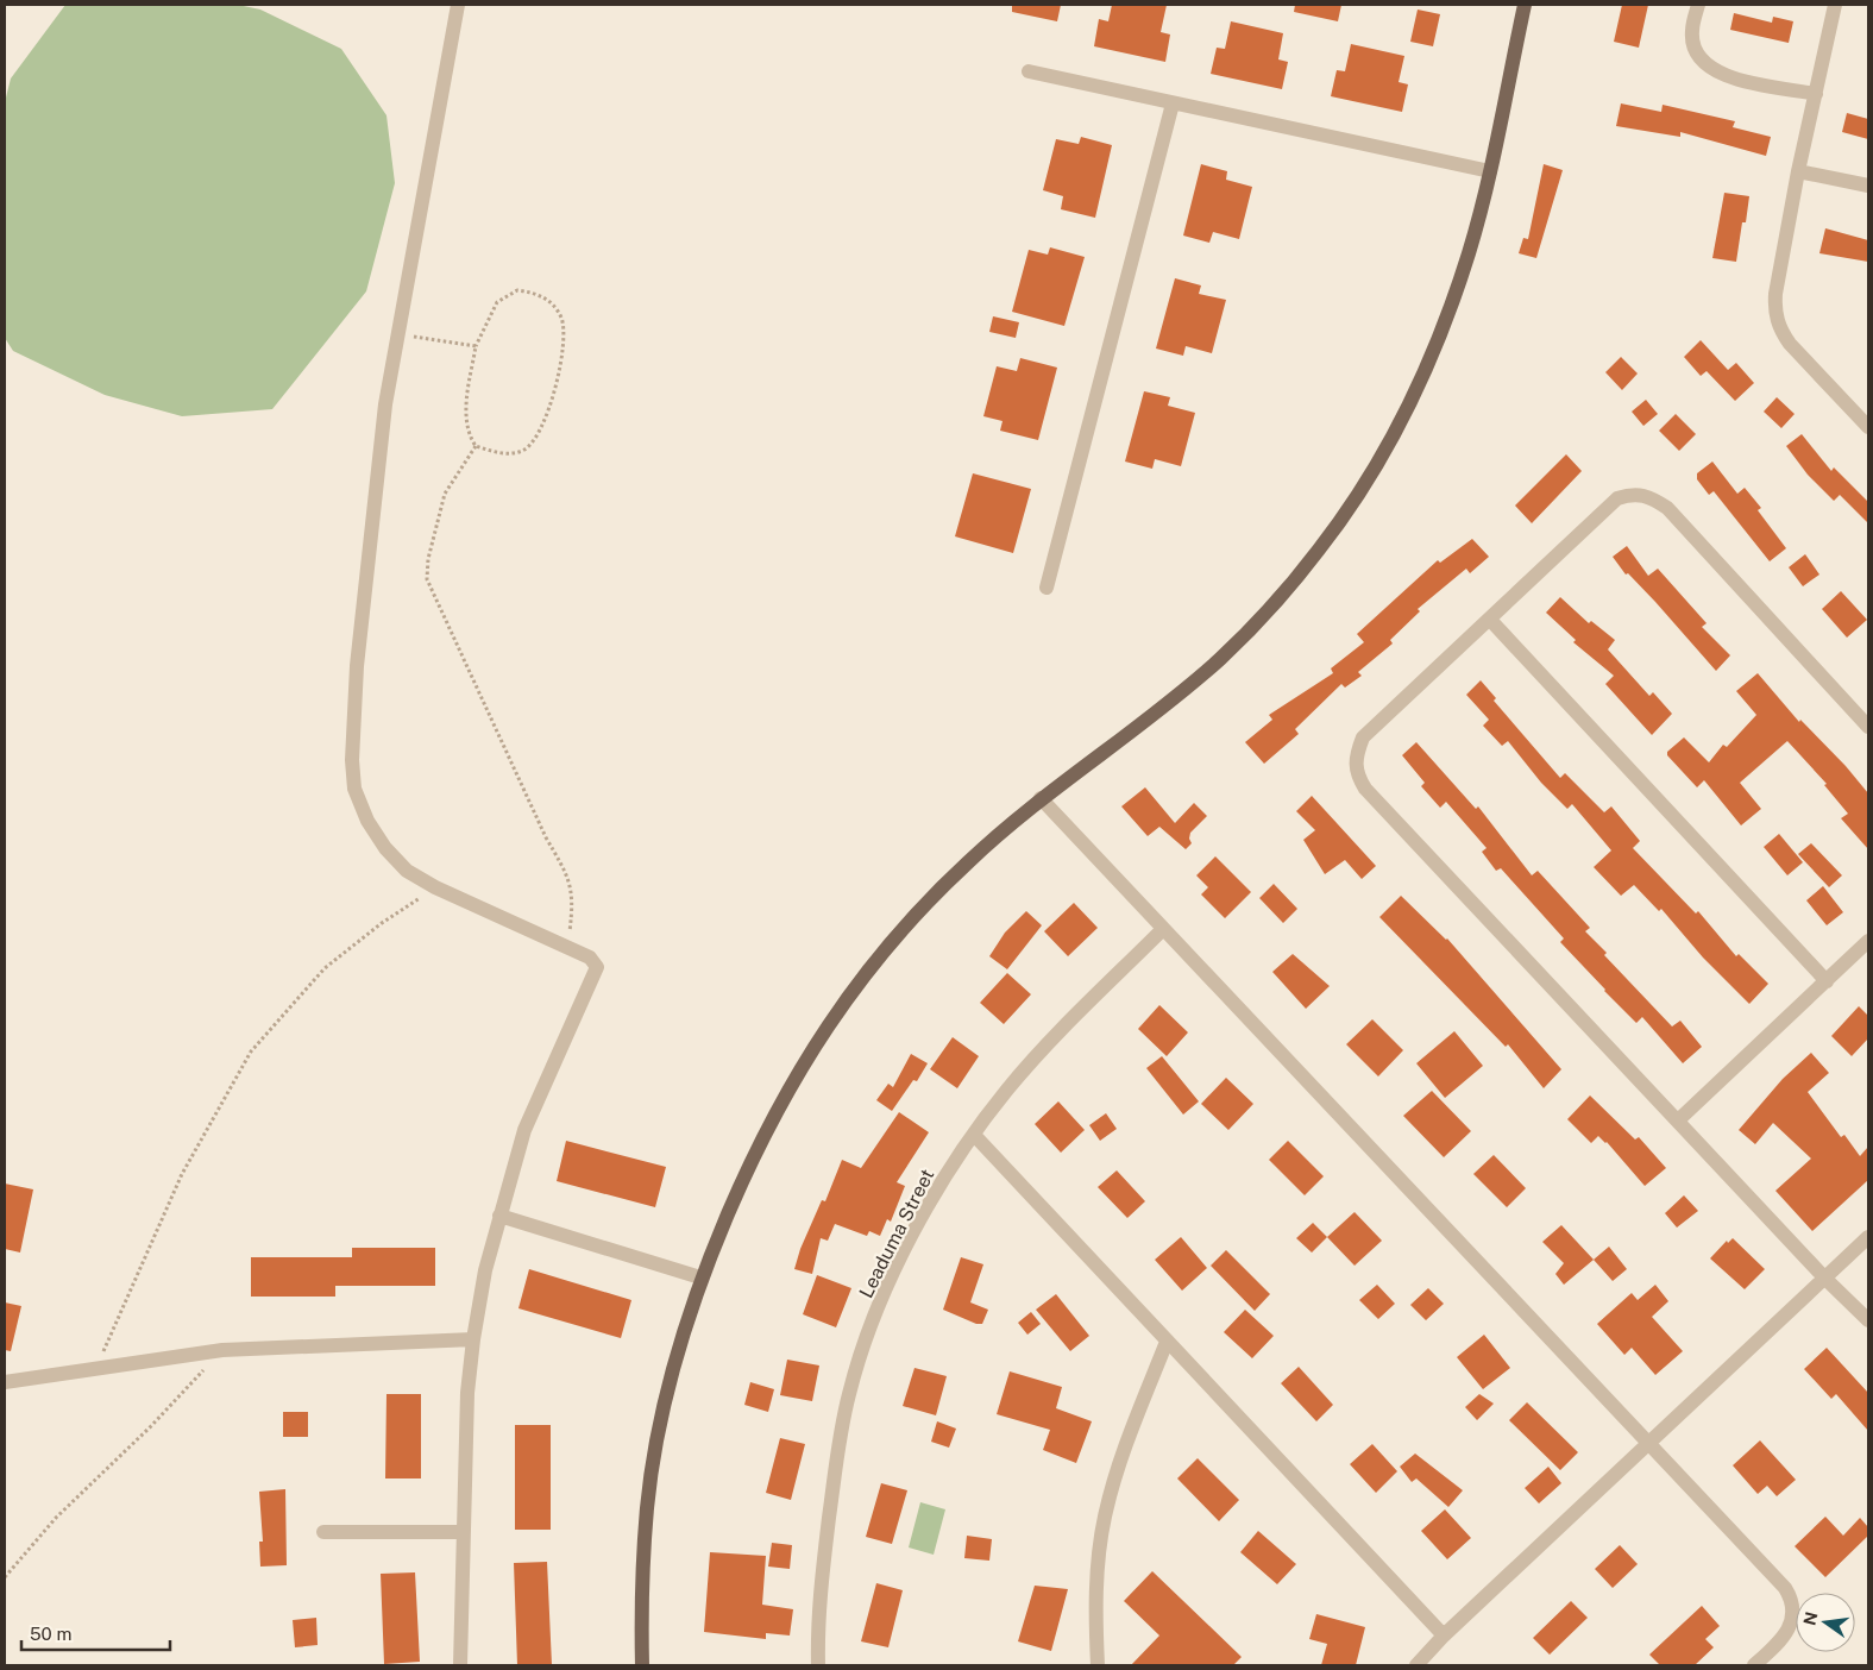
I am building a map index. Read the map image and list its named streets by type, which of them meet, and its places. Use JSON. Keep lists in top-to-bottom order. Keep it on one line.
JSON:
{"streets":{"street":["Leaduma Street"]},"scale_bar":"50 m","north":"left"}
